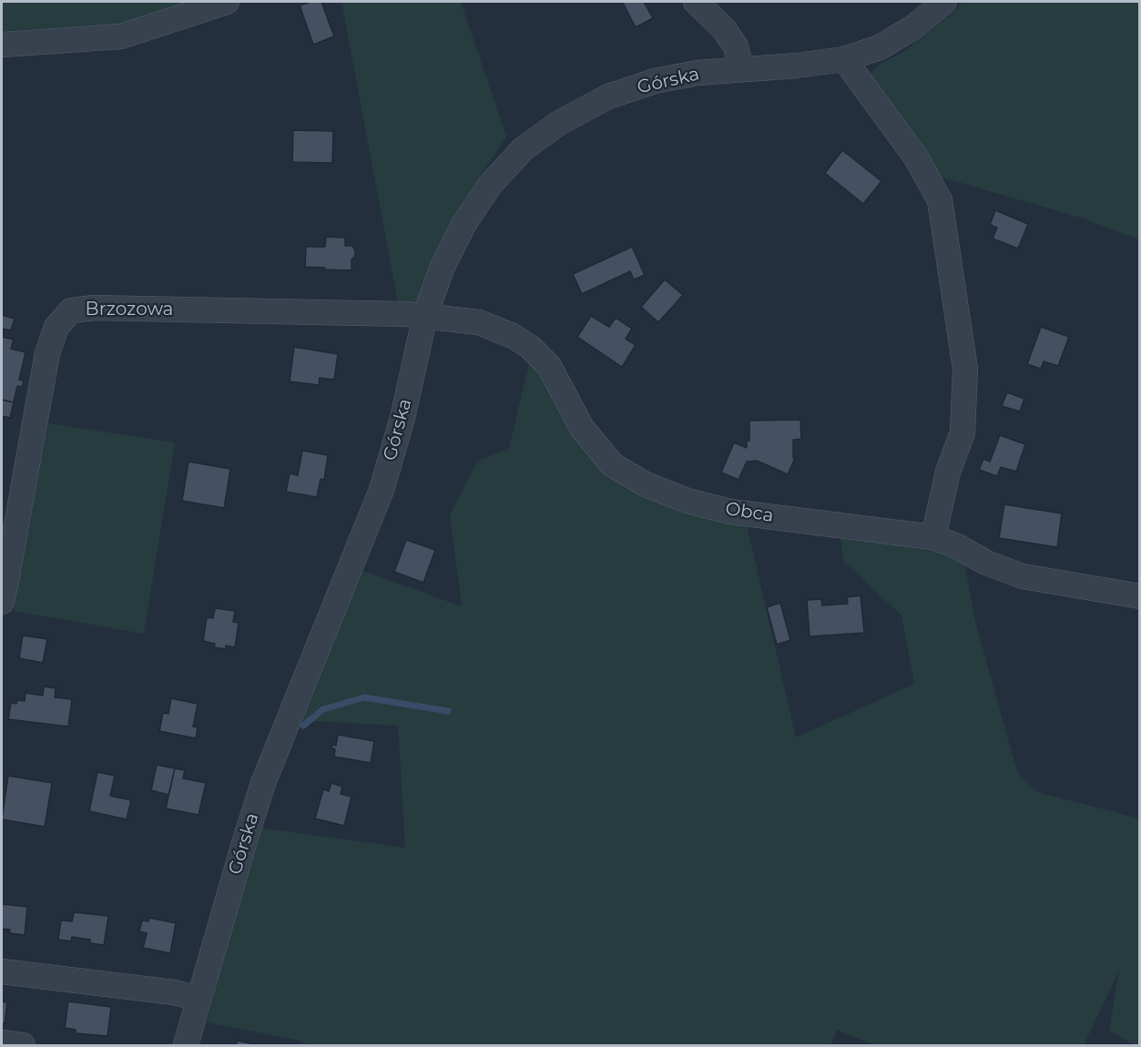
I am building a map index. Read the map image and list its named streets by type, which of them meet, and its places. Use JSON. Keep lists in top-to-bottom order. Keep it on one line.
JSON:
{"streets":{"street":["Górska","Brzozowa","Obca"]},"crossings":[["Górska","Brzozowa"],["Górska","Obca"],["Brzozowa","Obca"]]}
